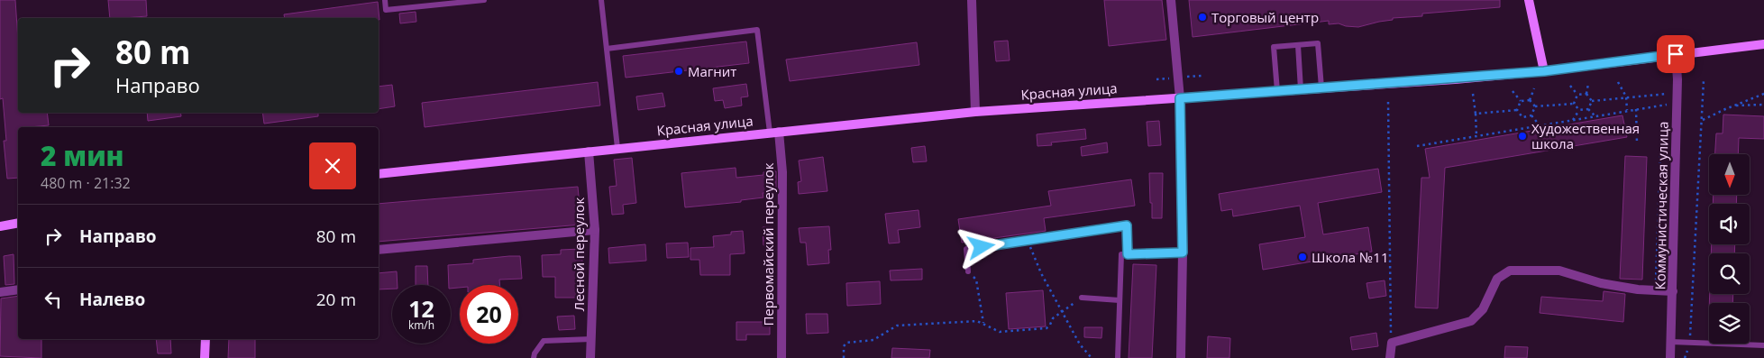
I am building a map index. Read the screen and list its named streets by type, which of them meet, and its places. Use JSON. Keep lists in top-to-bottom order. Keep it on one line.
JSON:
{"streets":{"main road":["Красная улица"],"street":["Коммунистическая улица","Первомайский переулок","Лесной переулок"]},"crossings":[["Красная улица","Коммунистическая улица"],["Красная улица","Первомайский переулок"],["Красная улица","Лесной переулок"]],"places":["Торговый центр","Магнит","Художественная школа","Школа №11"],"north":"bottom","page":{"turn":["80 m","Направо"],"heading":["2 мин","480 m · 21:32"],"list":[{"name":"Направо","value":"80 m"},{"name":"Налево","value":"20 m"}],"speed":"12 km/h","limit":"20"}}
